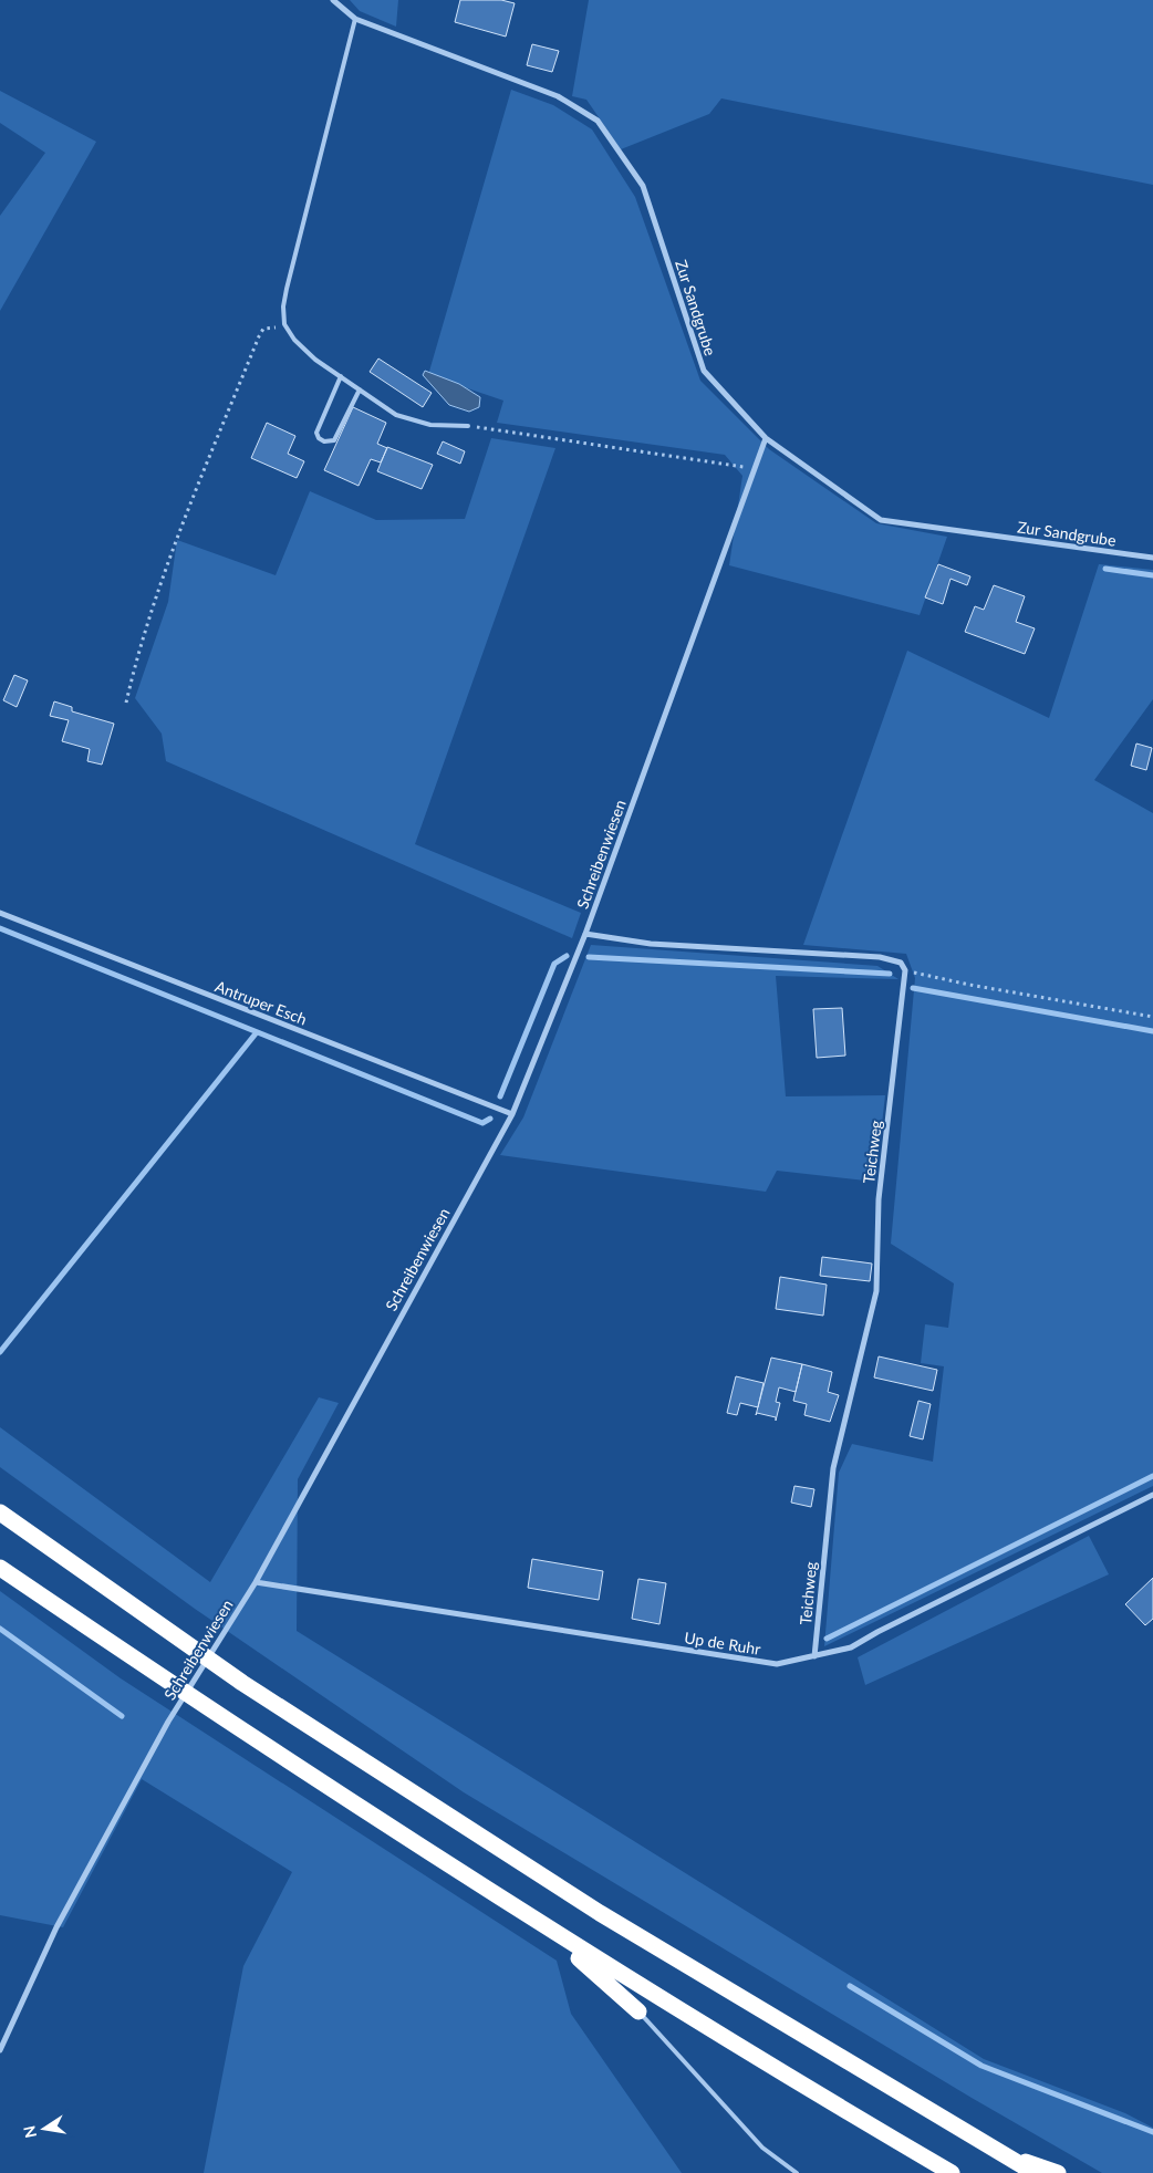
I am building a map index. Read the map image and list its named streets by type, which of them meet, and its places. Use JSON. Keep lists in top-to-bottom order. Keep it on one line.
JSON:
{"streets":{"street":["Zur Sandgrube","Schreibenwiesen","Antruper Esch","Teichweg","Up de Ruhr"]},"crossings":[["Zur Sandgrube","Schreibenwiesen"],["Schreibenwiesen","Antruper Esch"],["Schreibenwiesen","Up de Ruhr"],["Teichweg","Up de Ruhr"]],"north":"left"}
